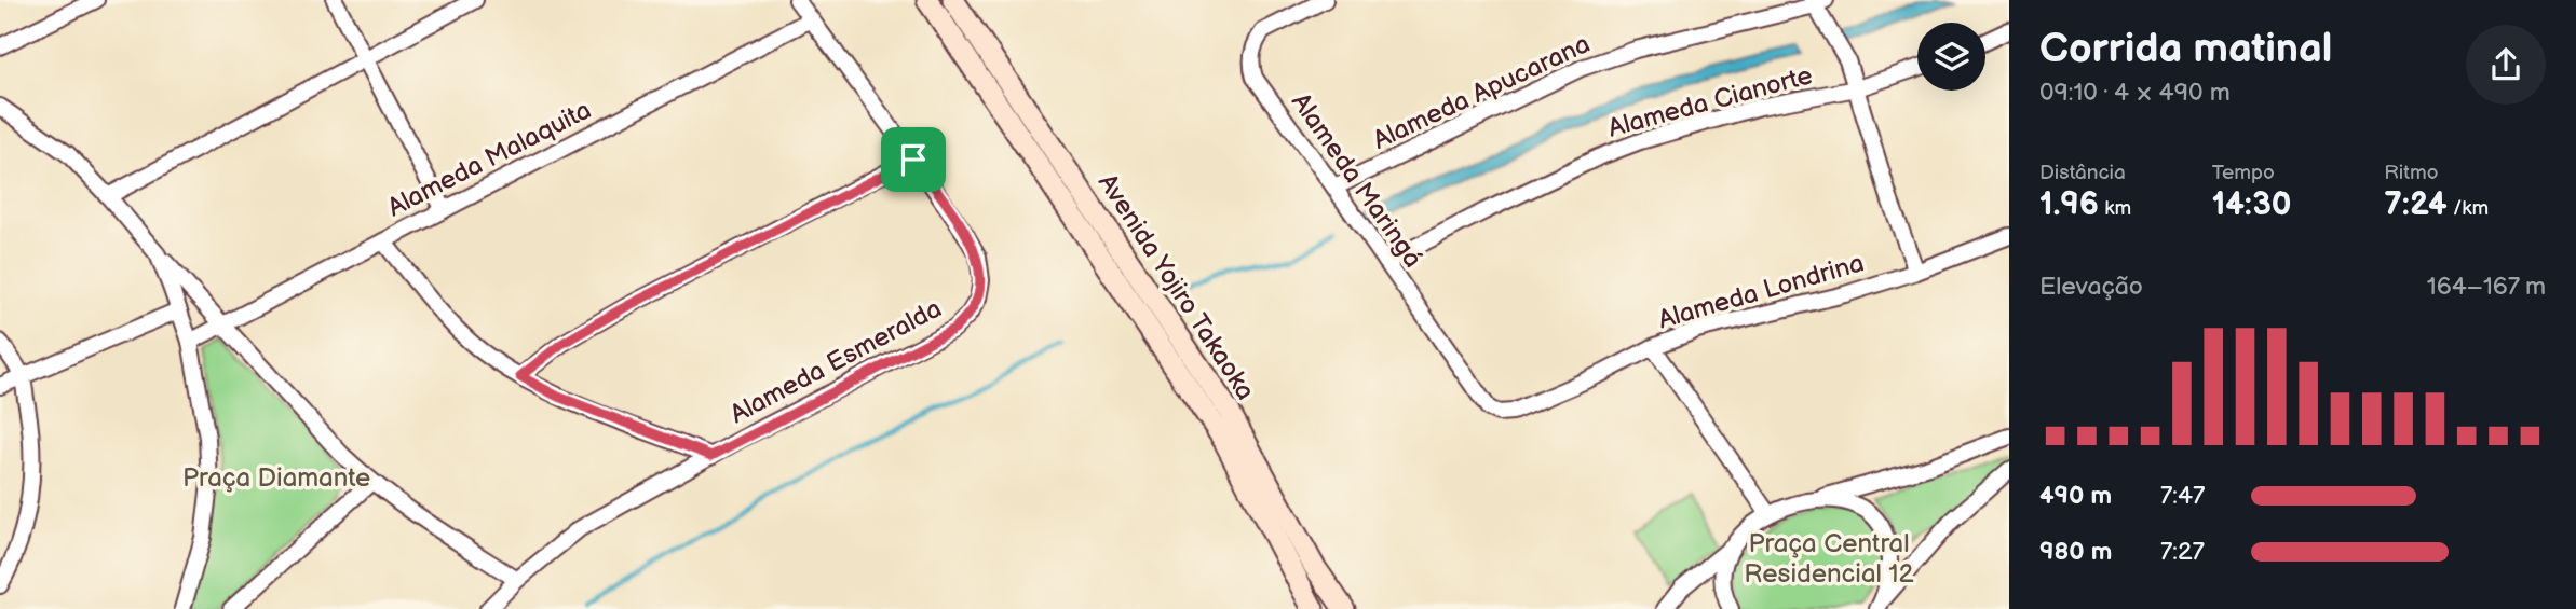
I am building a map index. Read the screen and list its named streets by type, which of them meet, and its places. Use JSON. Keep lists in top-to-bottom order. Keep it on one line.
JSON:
{"streets":{"main road":["Avenida Yojiro Takaoka"],"street":["Alameda Apucarana","Alameda Cianorte","Alameda Malaquita","Alameda Maringá","Alameda Londrina","Alameda Esmeralda"]},"crossings":[["Alameda Apucarana","Alameda Maringá"],["Alameda Cianorte","Alameda Maringá"],["Alameda Maringá","Alameda Londrina"]],"parks":["Praça Diamante","Praça Central Residencial 12"],"page":{"heading":["Corrida matinal","09:10 · 4 × 490 m"],"stats":[["Distância","1.96 km"],["Tempo","14:30"],["Ritmo","7:24 /km"]],"chart":["Elevação","164–167 m"],"list":[{"name":"490 m","note":"7:47"},{"name":"980 m","note":"7:27"}]}}
